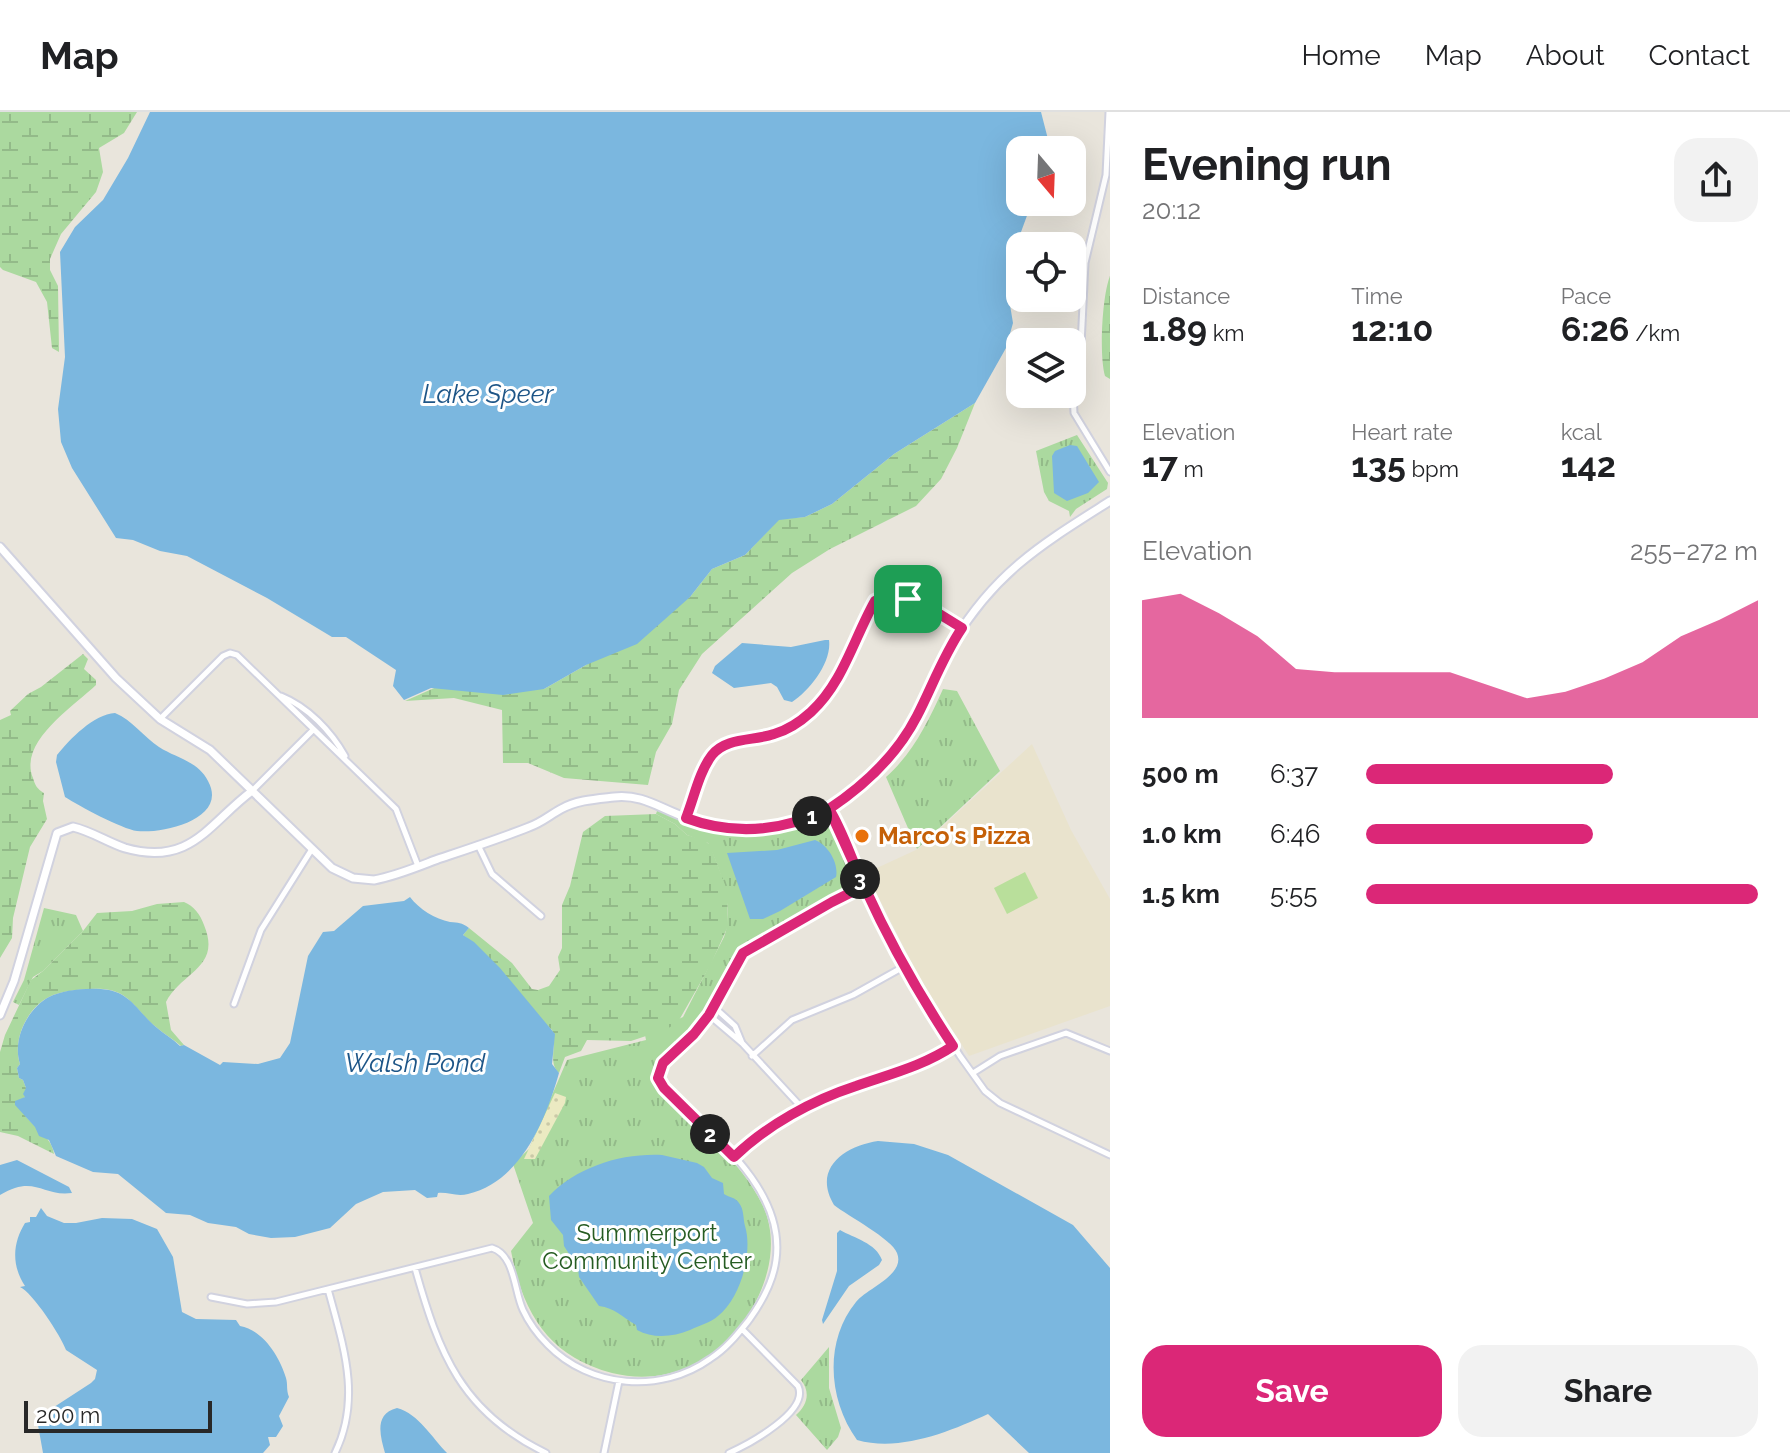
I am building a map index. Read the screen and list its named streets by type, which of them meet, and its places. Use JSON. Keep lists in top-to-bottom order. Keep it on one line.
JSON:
{"water":["Lake Speer","Walsh Pond"],"parks":["Summerport Community Center"],"places":["Marco's Pizza"],"scale_bar":"200 m","north":"bottom","page":{"header":"Map","nav":["Home","Map","About","Contact"],"heading":["Evening run","20:12"],"stats":[["Distance","1.89 km"],["Time","12:10"],["Pace","6:26 /km"],["Elevation","17 m"],["Heart rate","135 bpm"],["kcal","142"]],"chart":["Elevation","255–272 m"],"list":[{"name":"500 m","note":"6:37"},{"name":"1.0 km","note":"6:46"},{"name":"1.5 km","note":"5:55"}],"pins":["1","3","2"],"buttons":["Save","Share"],"scale":"200 m"}}
